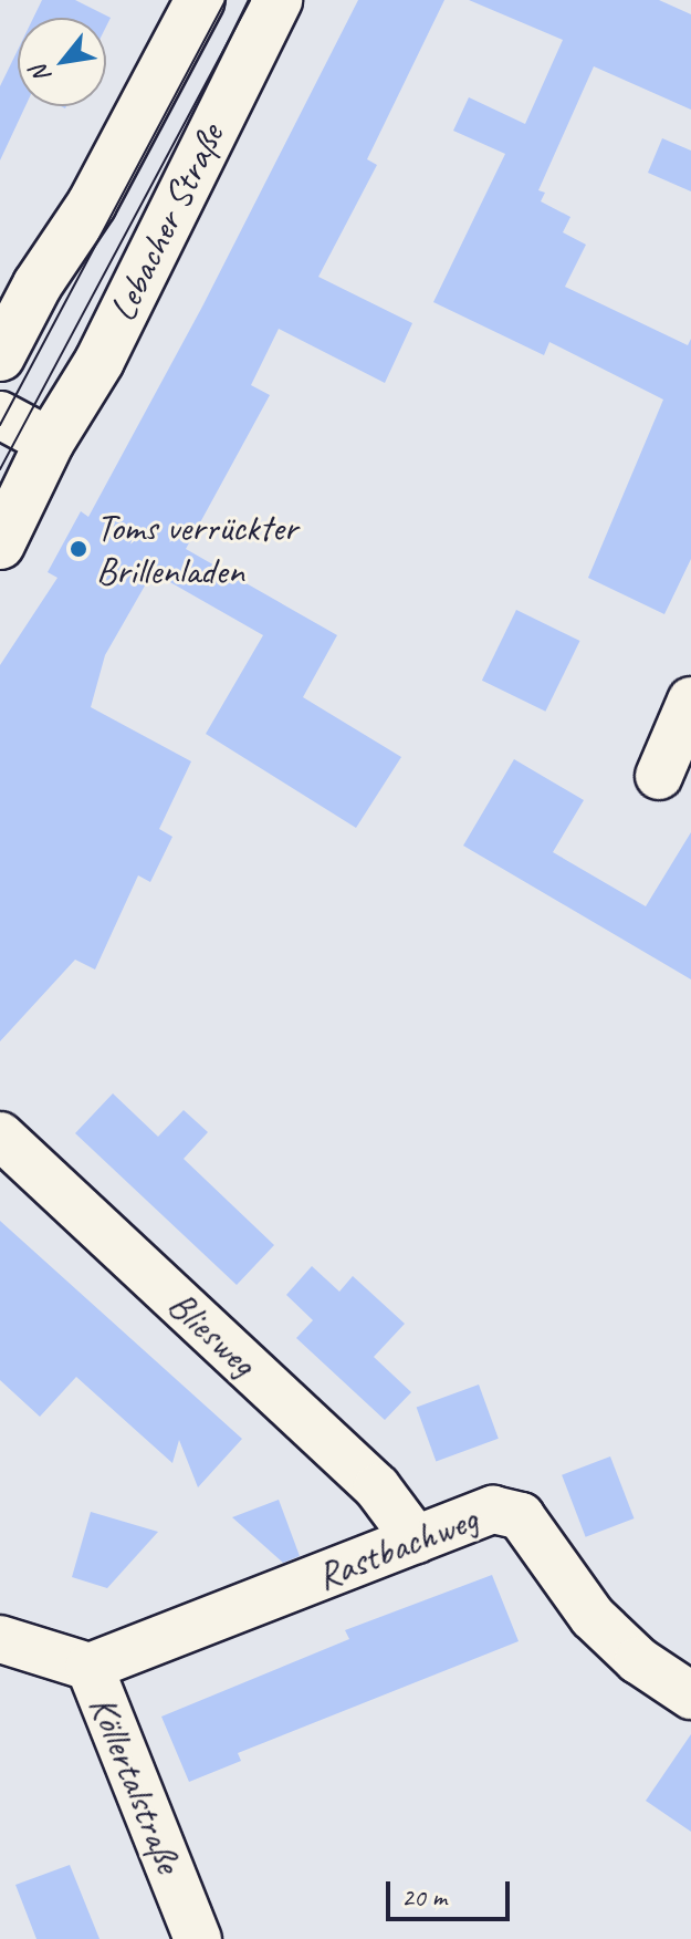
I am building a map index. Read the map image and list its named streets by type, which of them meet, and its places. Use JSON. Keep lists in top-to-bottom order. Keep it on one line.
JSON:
{"streets":{"main road":["Lebacher Straße"],"street":["Bliesweg","Rastbachweg","Köllertalstraße"]},"crossings":[["Bliesweg","Rastbachweg"],["Rastbachweg","Köllertalstraße"]],"places":["Toms verrückter Brillenladen"],"scale_bar":"20 m","north":"bottom left"}
